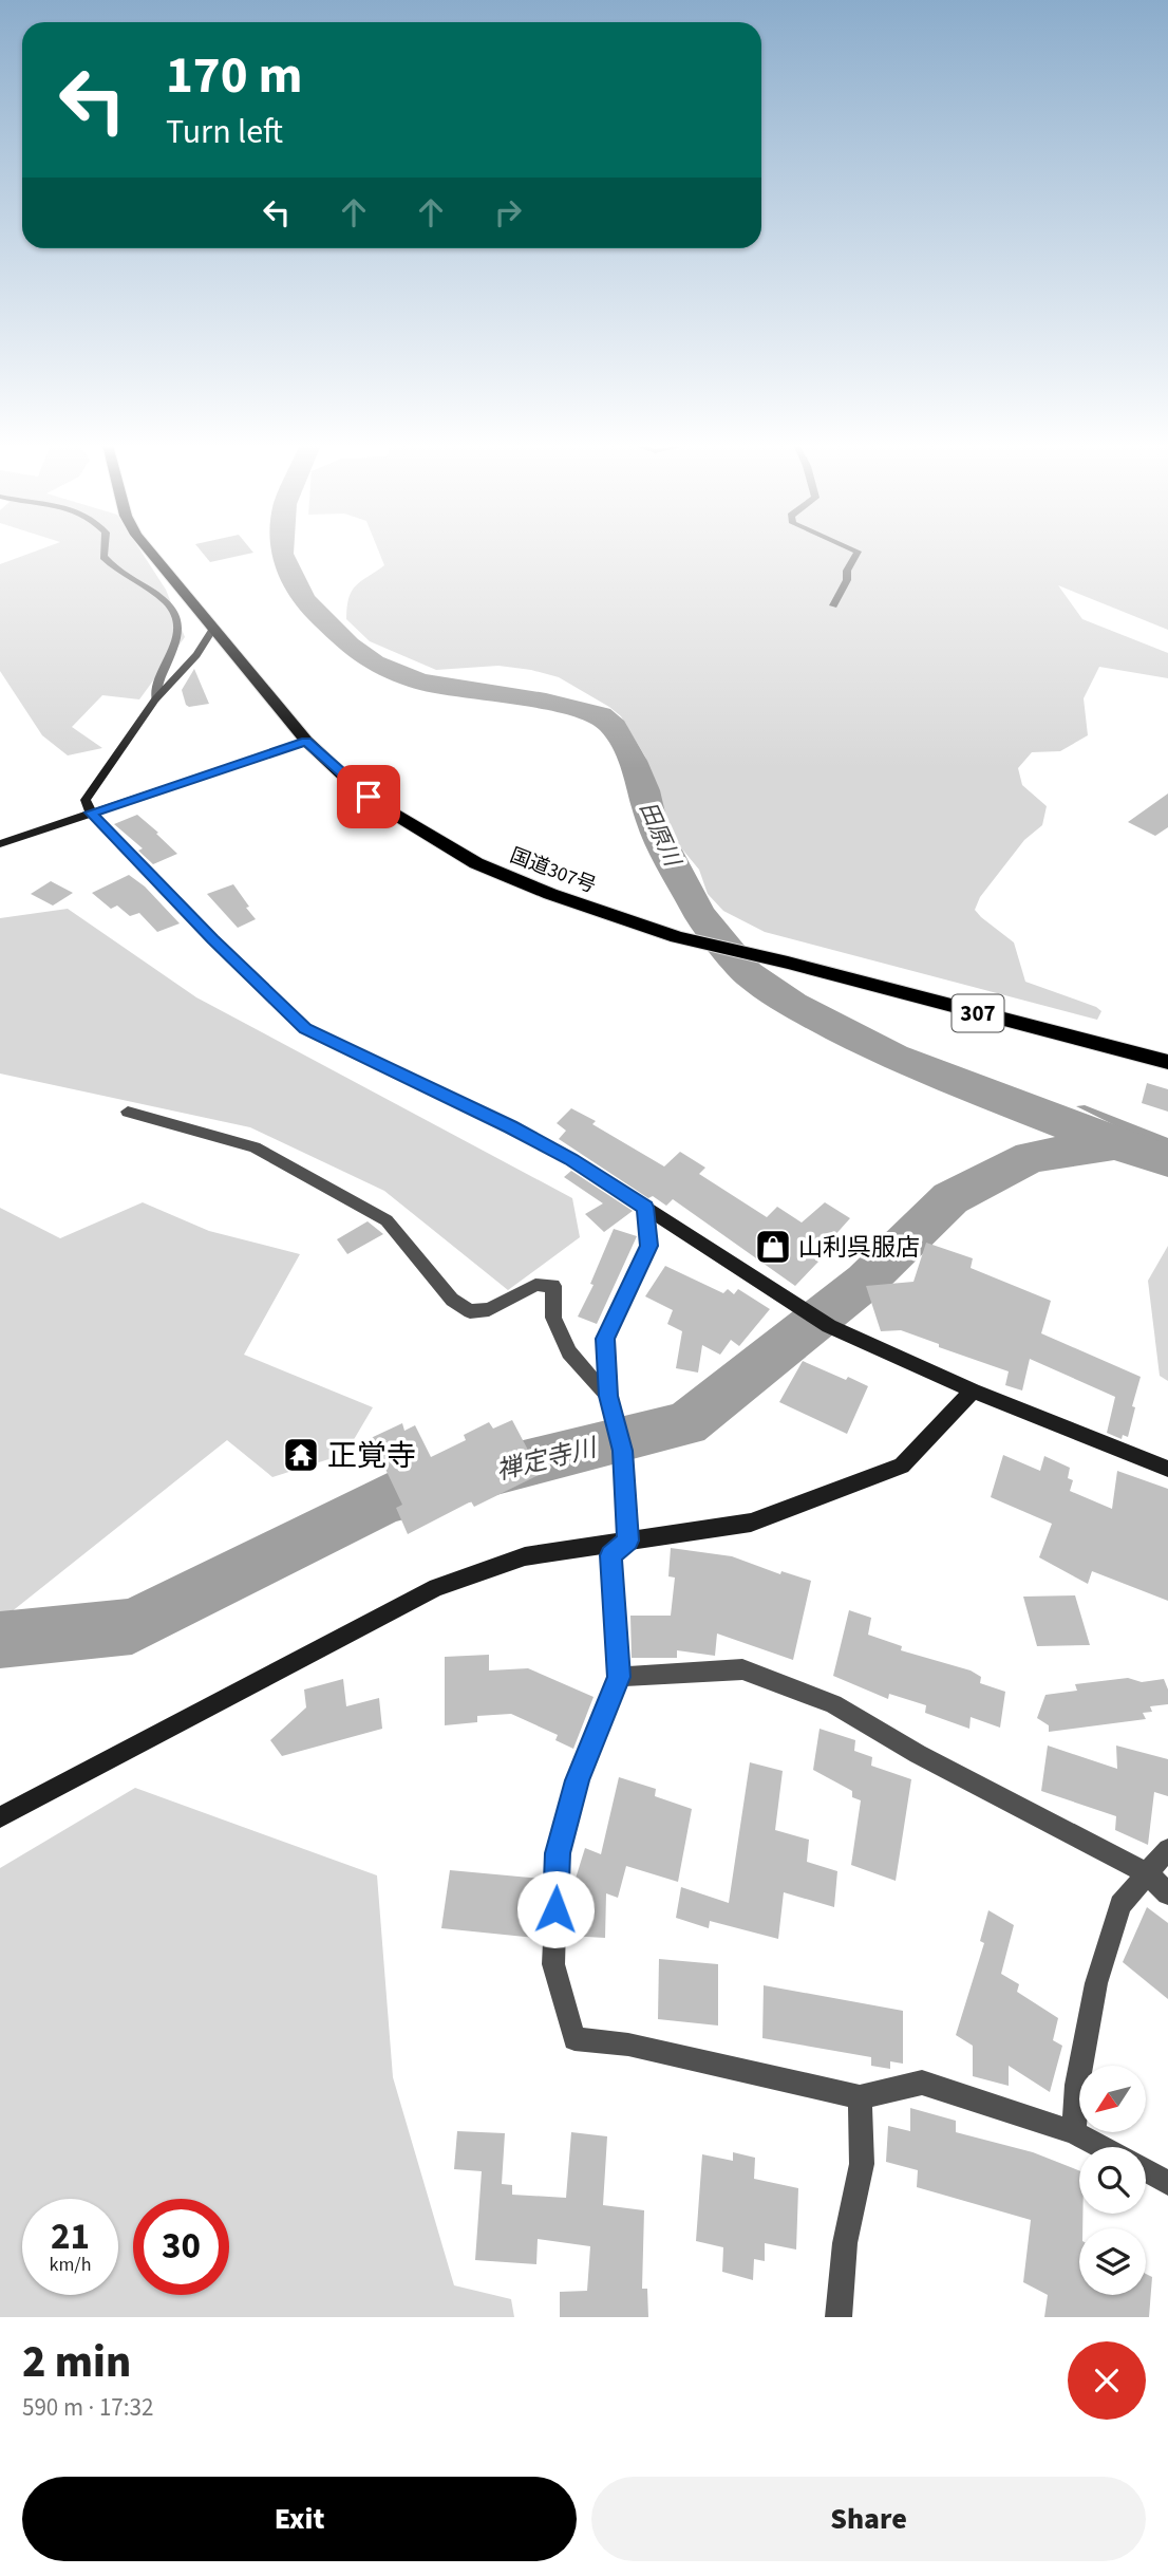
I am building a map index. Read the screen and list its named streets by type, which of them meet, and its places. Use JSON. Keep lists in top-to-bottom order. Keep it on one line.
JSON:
{"streets":{"highway":["国道307号","307"]},"water":["田原川","禅定寺川"],"places":{"shop":["山利呉服店"],"temple":["正覚寺"]},"north":"bottom left","page":{"turn":["170 m","Turn left"],"speed":"21 km/h","limit":"30","heading":["2 min","590 m · 17:32"],"buttons":["Exit","Share"]}}
